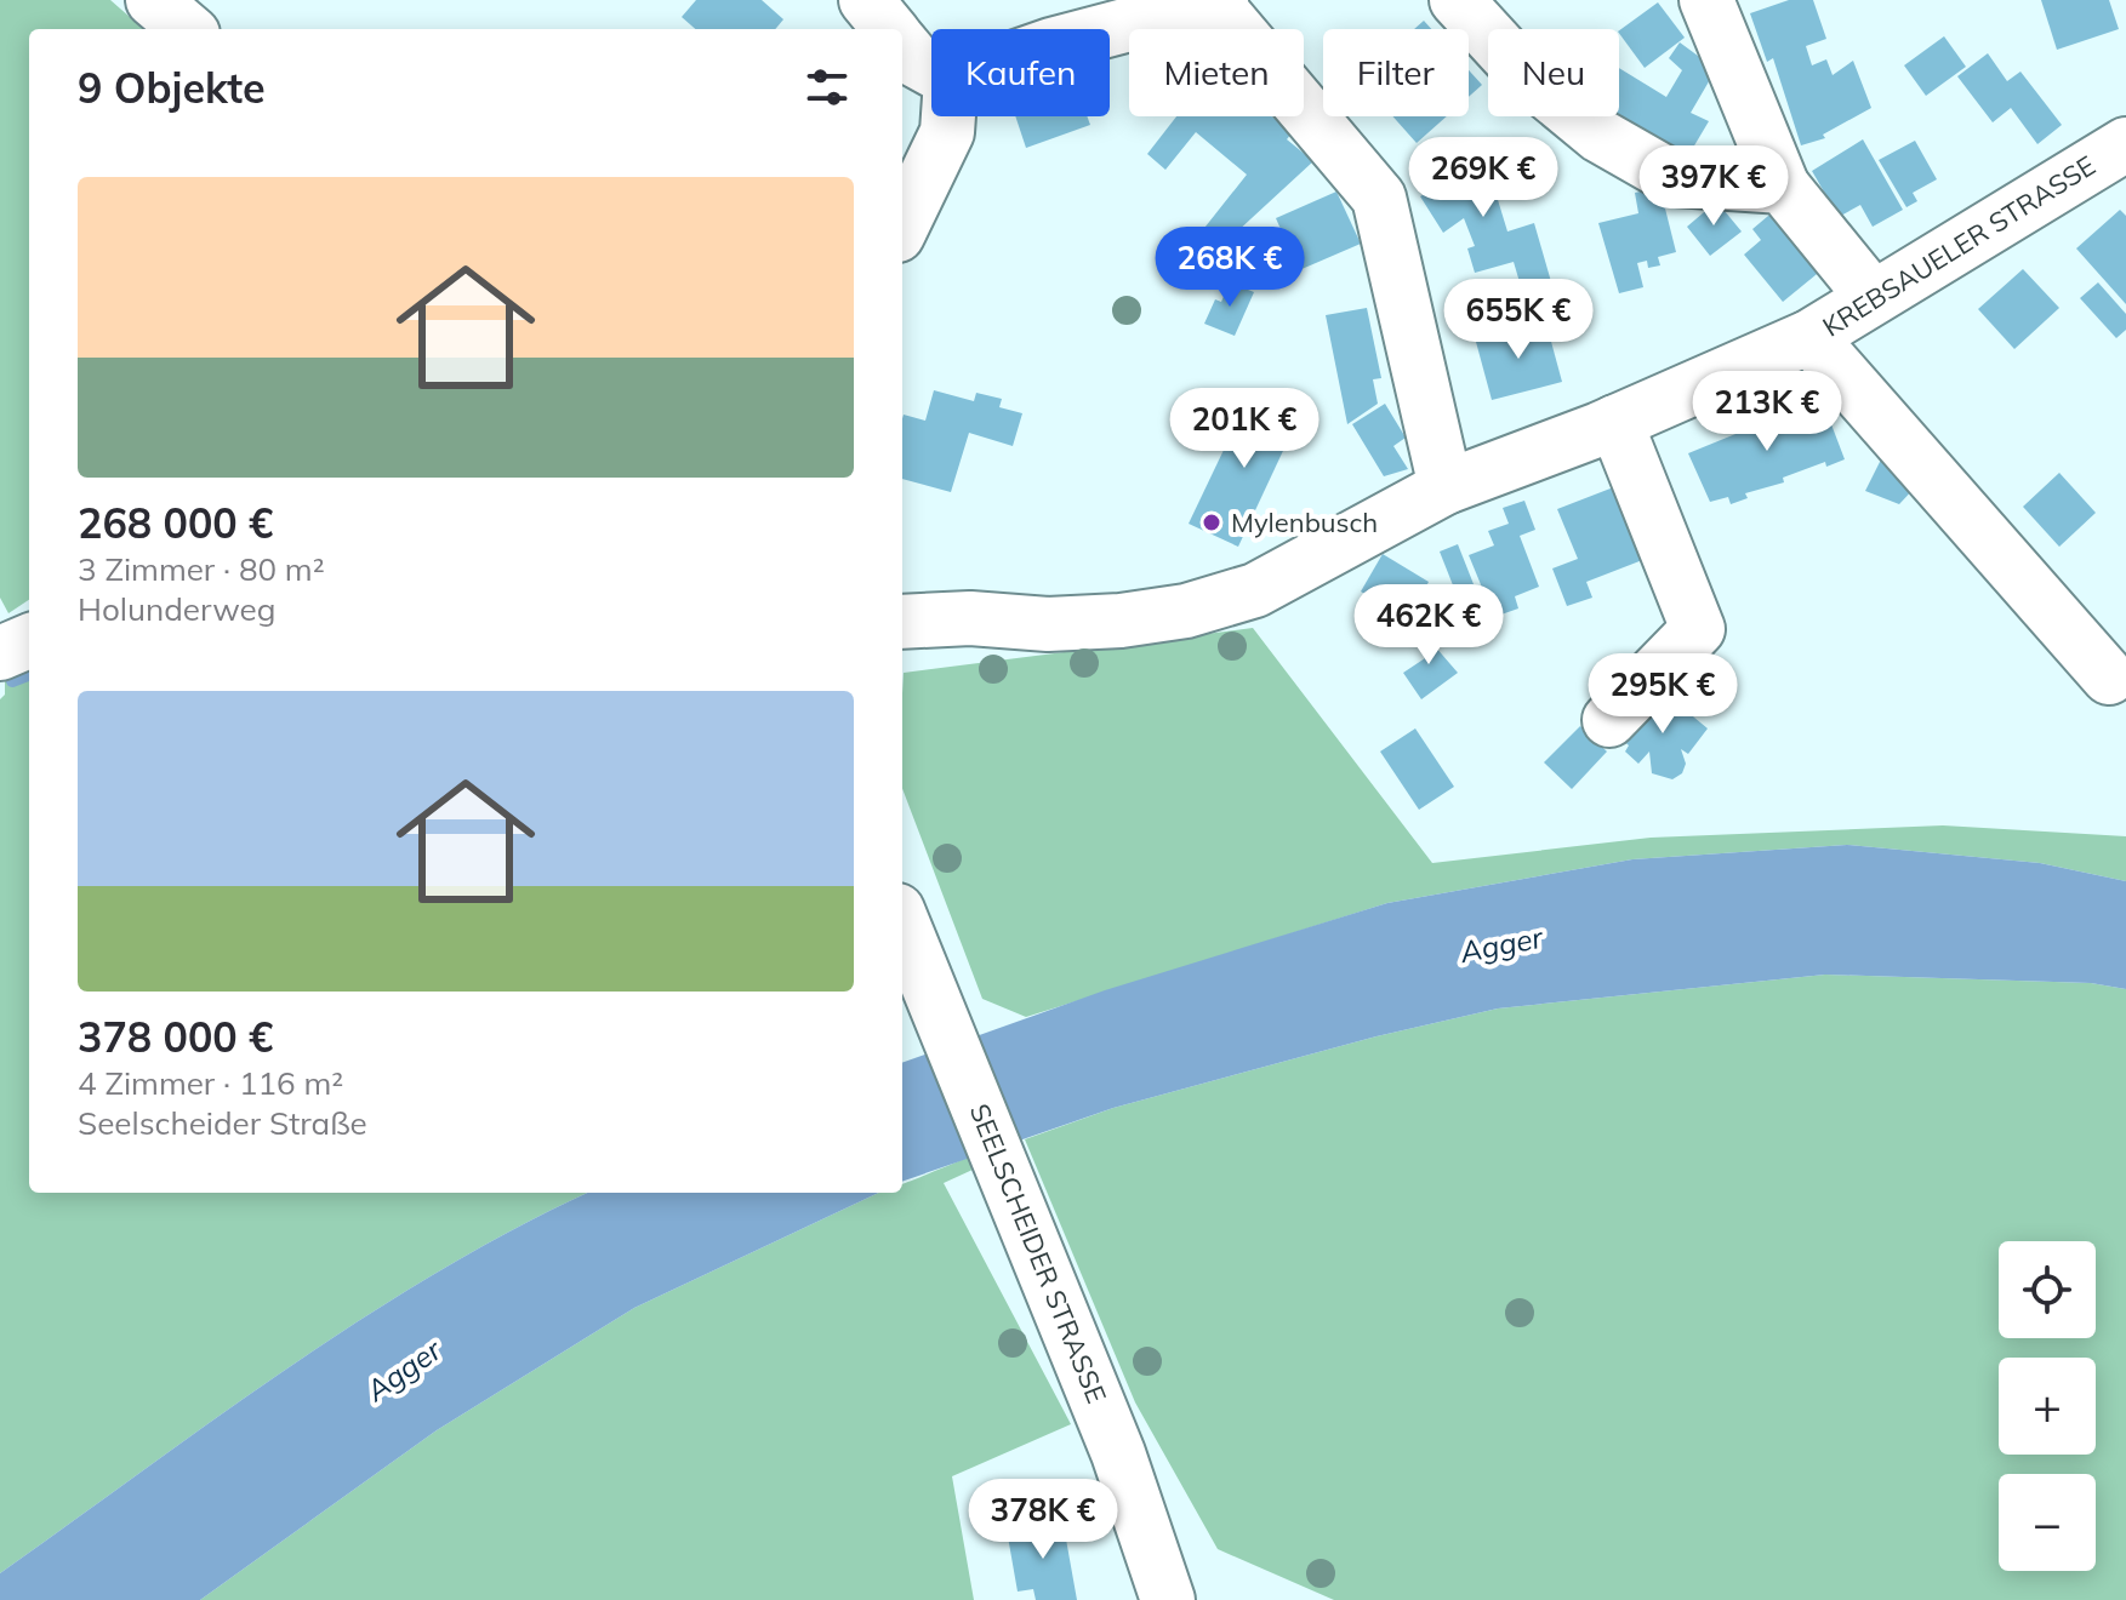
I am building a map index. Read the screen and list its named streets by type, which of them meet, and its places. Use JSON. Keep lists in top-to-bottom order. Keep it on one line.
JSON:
{"streets":{"street":["KREBSAUELER STRASSE","SEELSCHEIDER STRASSE"]},"water":["Agger"],"places":["Mylenbusch"],"page":{"chip":["Kaufen","Mieten","Filter","Neu"],"heading":"9 Objekte","price":["269K €","397K €","268K €","655K €","213K €","201K €","462K €","295K €","378K €"],"list":[{"name":"268 000 €","note":"3 Zimmer · 80 m² · Holunderweg"},{"name":"378 000 €","note":"4 Zimmer · 116 m² · Seelscheider Straße"}],"map_buttons":["+","−"]}}
